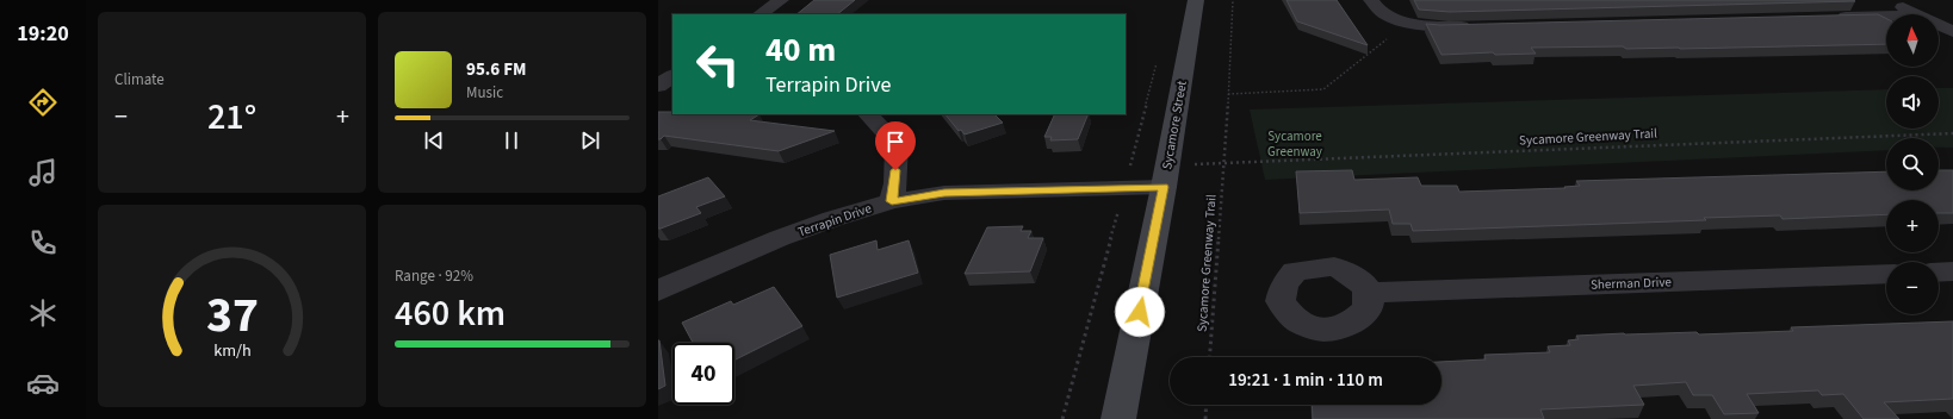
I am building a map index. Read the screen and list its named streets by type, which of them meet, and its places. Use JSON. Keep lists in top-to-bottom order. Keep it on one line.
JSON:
{"streets":{"street":["Sycamore Street","Terrapin Drive","Sherman Drive"],"path":["Sycamore Greenway Trail"]},"crossings":[["Sycamore Street","Terrapin Drive"]],"parks":["Sycamore Greenway"],"north":"top","page":{"tabs":"19:20","tile":["Climate",["Range · 92%","460 km"]],"map_buttons":["+","−"],"turn":["40 m","Terrapin Drive"],"song":["95.6 FM","Music"],"heat":["−","21°","+"],"limit":"40","trip":"19:21 · 1 min · 110 m","gauge":["37","km/h"]}}
